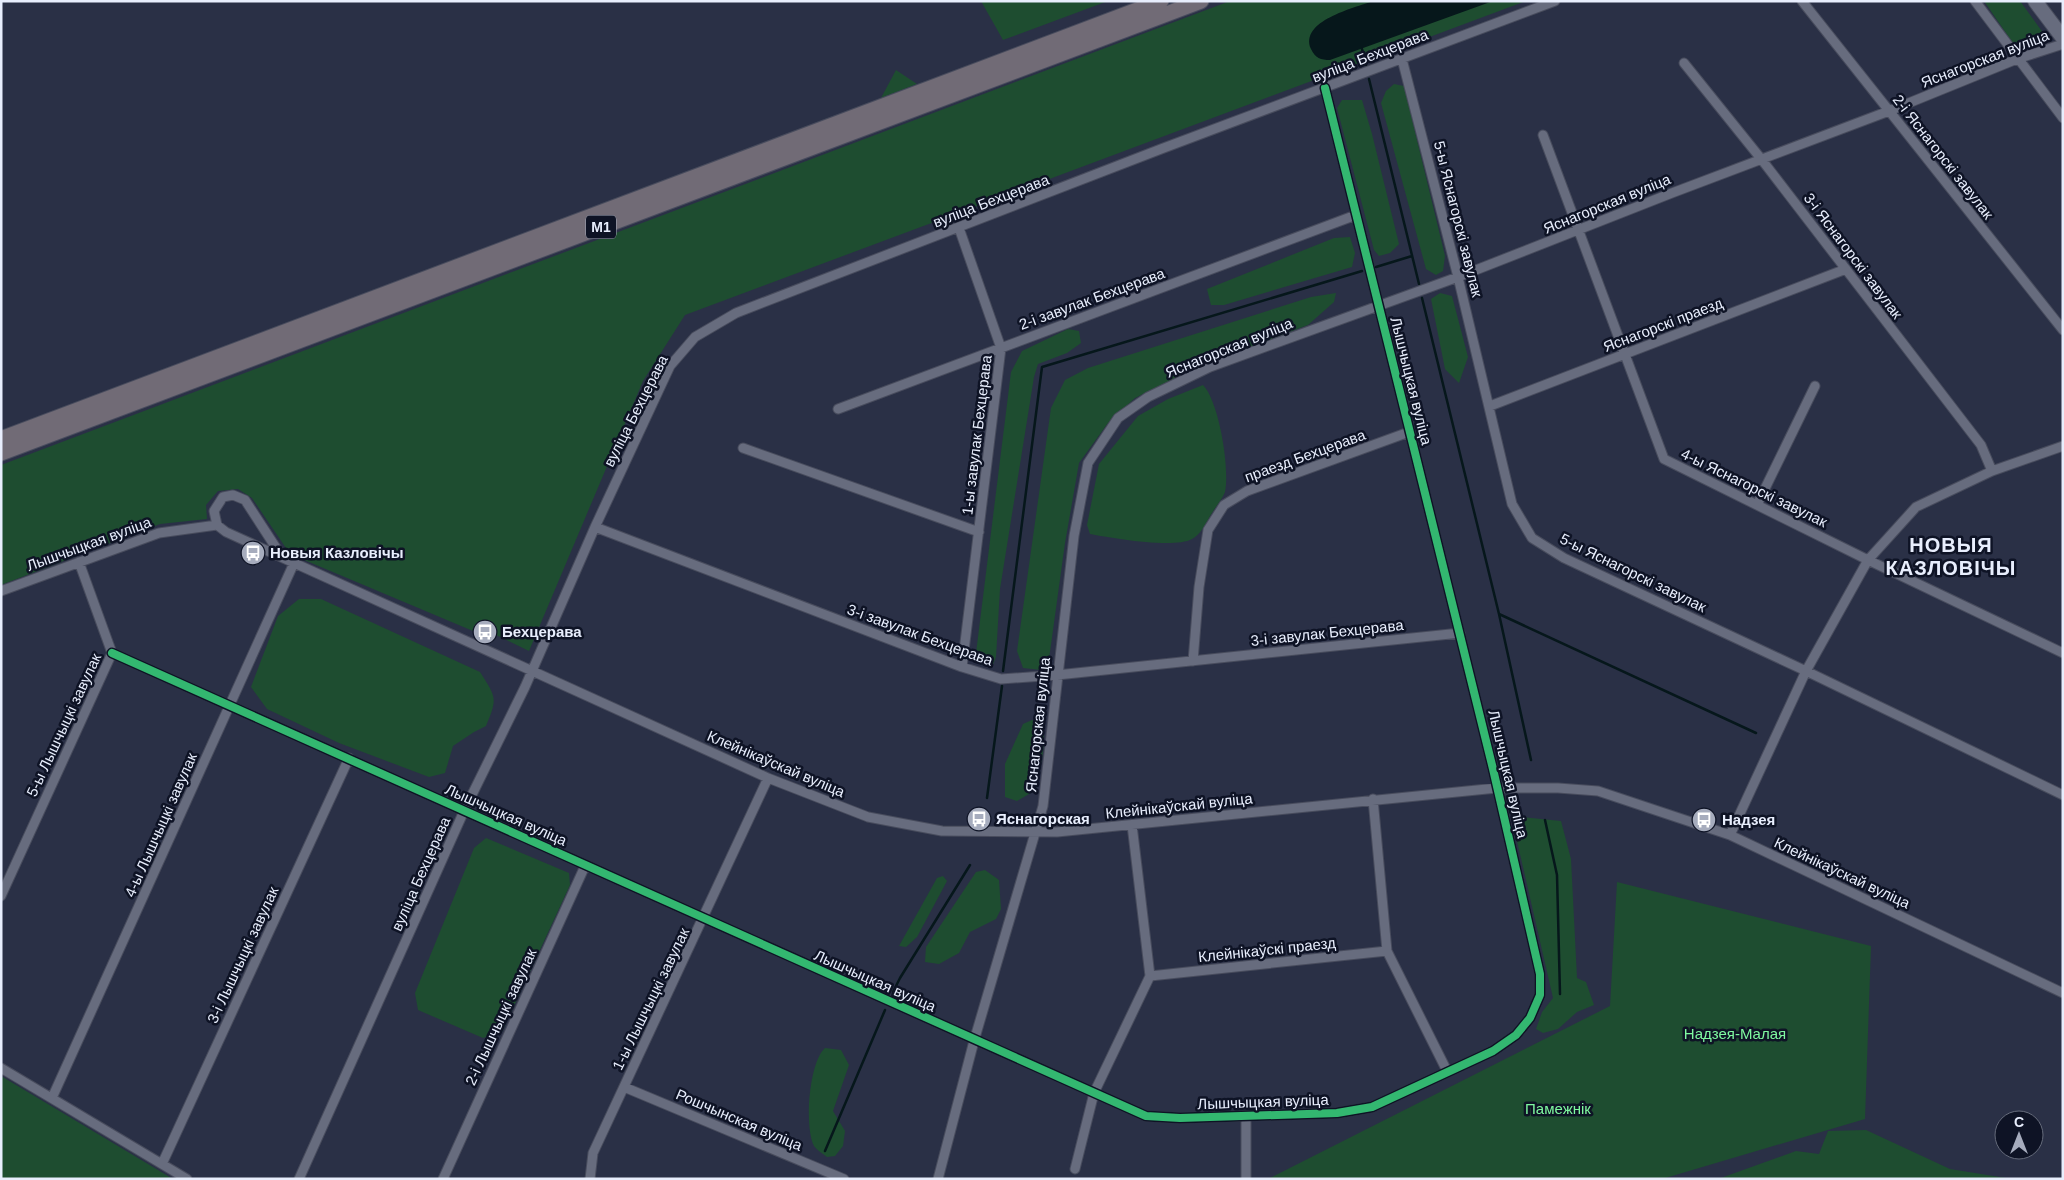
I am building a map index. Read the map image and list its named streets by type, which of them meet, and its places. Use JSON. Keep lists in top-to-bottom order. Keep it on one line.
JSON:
{"streets":{"highway":["М1"],"street":["вуліца Бехцерава","Яснагорская вуліца","2-і Яснагорскі завулак","5-ы Яснагорскі завулак","3-і Яснагорскі завулак","2-і завулак Бехцерава","Яснагорскі праезд","Лышчыцкая вуліца","1-ы завулак Бехцерава","праезд Бехцерава","4-ы Яснагорскі завулак","3-і завулак Бехцерава","5-ы Лышчыцкі завулак","Клейнікаўскай вуліца","4-ы Лышчыцкі завулак","Клейнікаўскі праезд","3-і Лышчыцкі завулак","1-ы Лышчыцкі завулак","2-і Лышчыцкі завулак","Рошчынская вуліца"]},"crossings":[["вуліца Бехцерава","5-ы Яснагорскі завулак"],["вуліца Бехцерава","Лышчыцкая вуліца"],["вуліца Бехцерава","1-ы завулак Бехцерава"],["вуліца Бехцерава","3-і завулак Бехцерава"],["вуліца Бехцерава","Клейнікаўскай вуліца"],["Яснагорская вуліца","2-і Яснагорскі завулак"],["Яснагорская вуліца","5-ы Яснагорскі завулак"],["Яснагорская вуліца","3-і Яснагорскі завулак"],["Яснагорская вуліца","Лышчыцкая вуліца"],["Яснагорская вуліца","4-ы Яснагорскі завулак"],["Яснагорская вуліца","3-і завулак Бехцерава"],["Яснагорская вуліца","Клейнікаўскай вуліца"],["5-ы Яснагорскі завулак","Яснагорскі праезд"],["3-і Яснагорскі завулак","Яснагорскі праезд"],["2-і завулак Бехцерава","Лышчыцкая вуліца"],["2-і завулак Бехцерава","1-ы завулак Бехцерава"],["Яснагорскі праезд","4-ы Яснагорскі завулак"],["Лышчыцкая вуліца","праезд Бехцерава"],["Лышчыцкая вуліца","3-і завулак Бехцерава"],["Лышчыцкая вуліца","5-ы Лышчыцкі завулак"],["Лышчыцкая вуліца","Клейнікаўскай вуліца"],["Лышчыцкая вуліца","4-ы Лышчыцкі завулак"],["Лышчыцкая вуліца","3-і Лышчыцкі завулак"],["Лышчыцкая вуліца","1-ы Лышчыцкі завулак"],["Лышчыцкая вуліца","2-і Лышчыцкі завулак"],["1-ы завулак Бехцерава","3-і завулак Бехцерава"],["праезд Бехцерава","3-і завулак Бехцерава"],["Клейнікаўскай вуліца","4-ы Лышчыцкі завулак"],["Клейнікаўскай вуліца","1-ы Лышчыцкі завулак"],["1-ы Лышчыцкі завулак","Рошчынская вуліца"]],"districts":["НОВЫЯ КАЗЛОВІЧЫ"],"parks":["Надзея-Малая","Памежнік"],"places":{"bus stop":["Новыя Казловічы","Бехцерава","Яснагорская","Надзея"]},"north":"top"}
